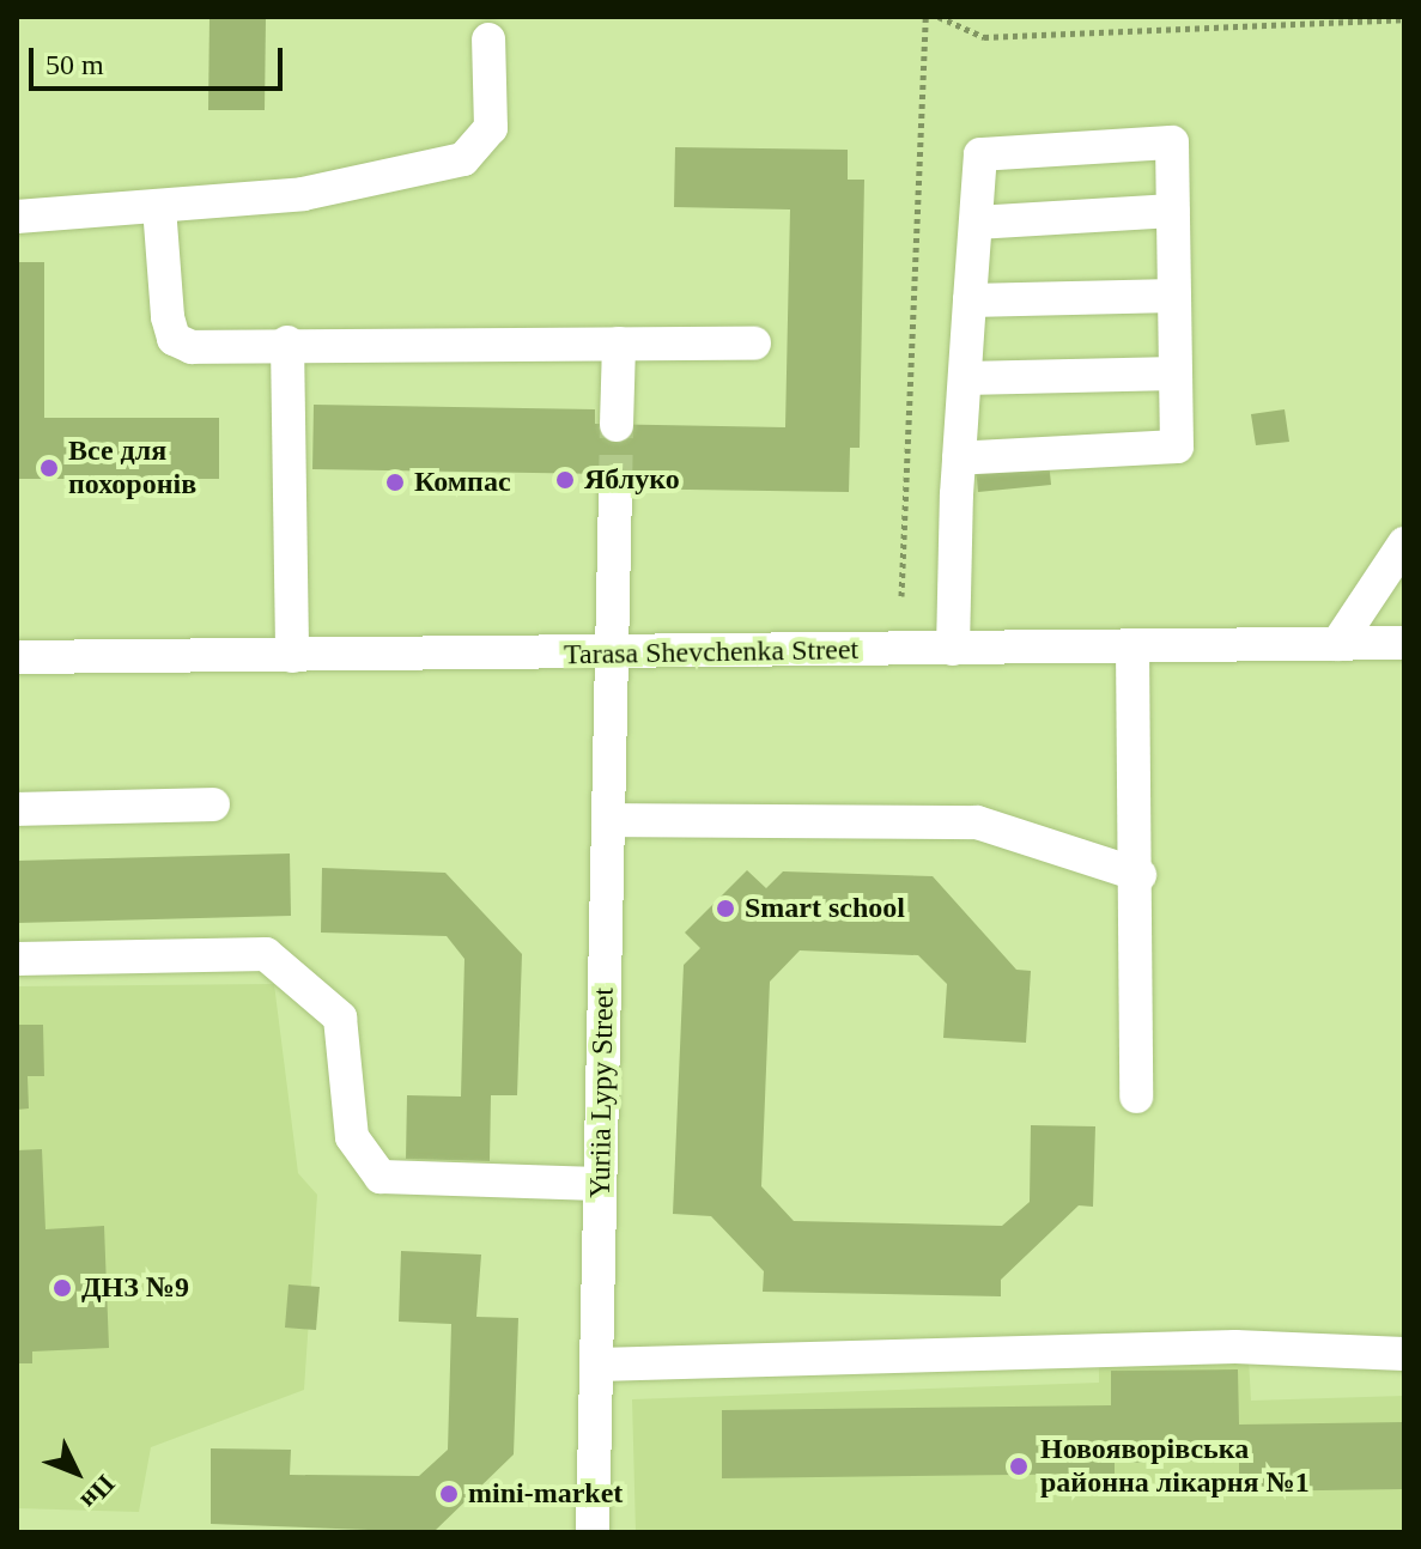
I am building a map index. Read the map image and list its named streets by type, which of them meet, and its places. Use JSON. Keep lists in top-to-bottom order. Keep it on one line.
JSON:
{"streets":{"street":["Tarasa Shevchenka Street","Yuriia Lypy Street"]},"crossings":[["Tarasa Shevchenka Street","Yuriia Lypy Street"]],"places":["Все для похоронів","Яблуко","Компас","Smart school","ДНЗ №9","Новояворівська районна лікарня №1","mini-market"],"scale_bar":"50 m","north":"bottom right"}
